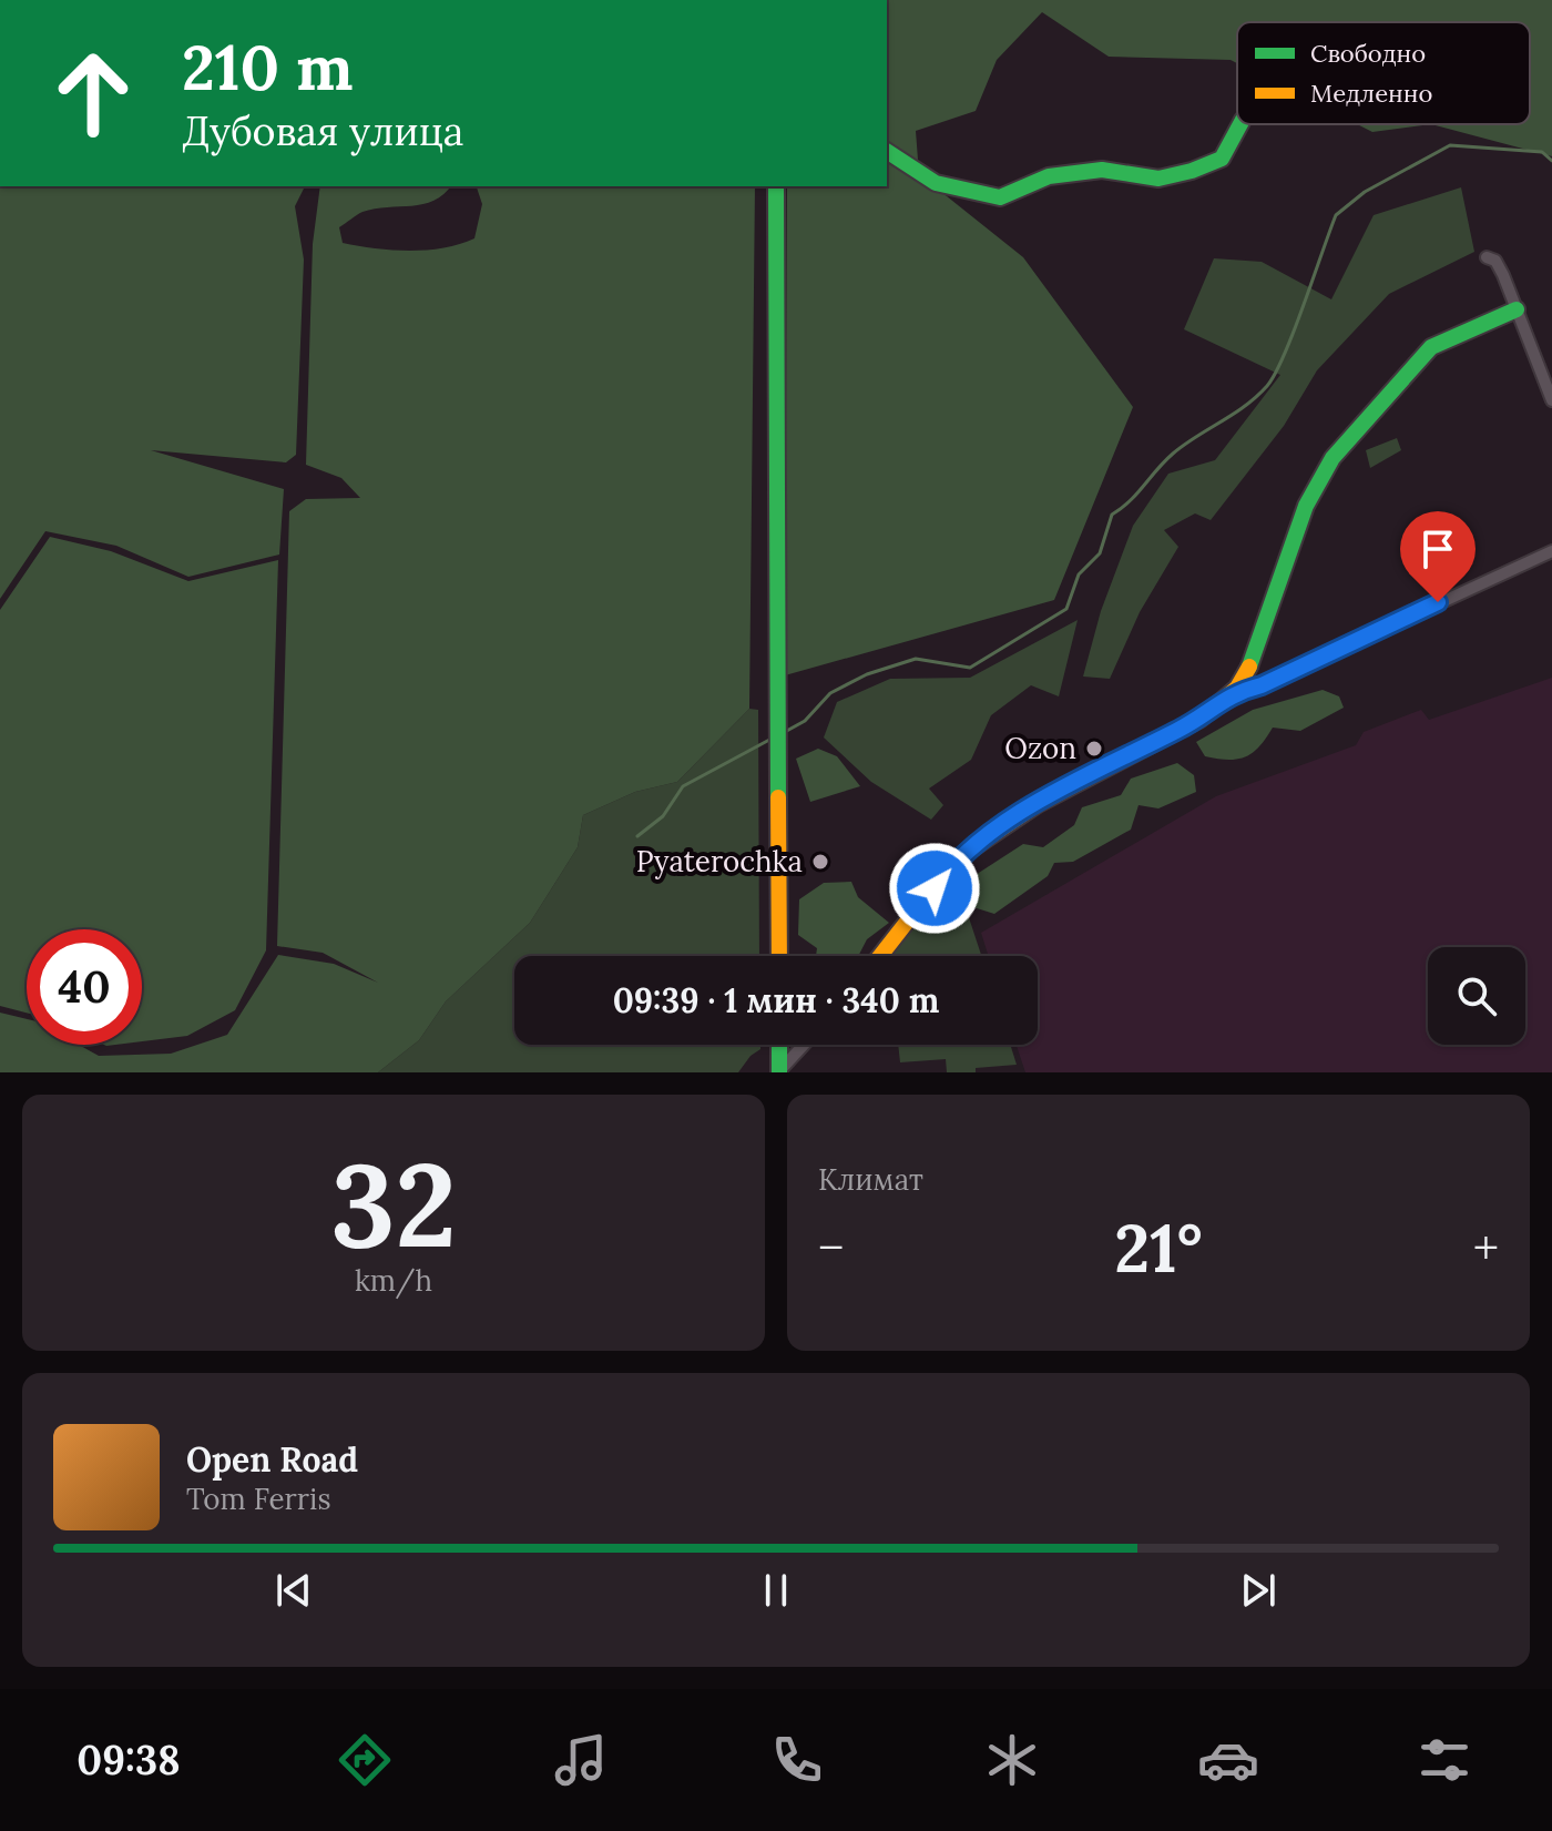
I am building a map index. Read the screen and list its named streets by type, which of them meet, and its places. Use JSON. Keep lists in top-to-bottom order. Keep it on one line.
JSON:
{"places":["Ozon","Pyaterochka"],"legend":["Свободно","Медленно"],"page":{"turn":["210 m","Дубовая улица"],"limit":"40","trip":"09:39 · 1 мин · 340 m","tile":[["32","km/h"],"Климат"],"heat":["−","21°","+"],"song":["Open Road","Tom Ferris"],"tabs":"09:38"}}
